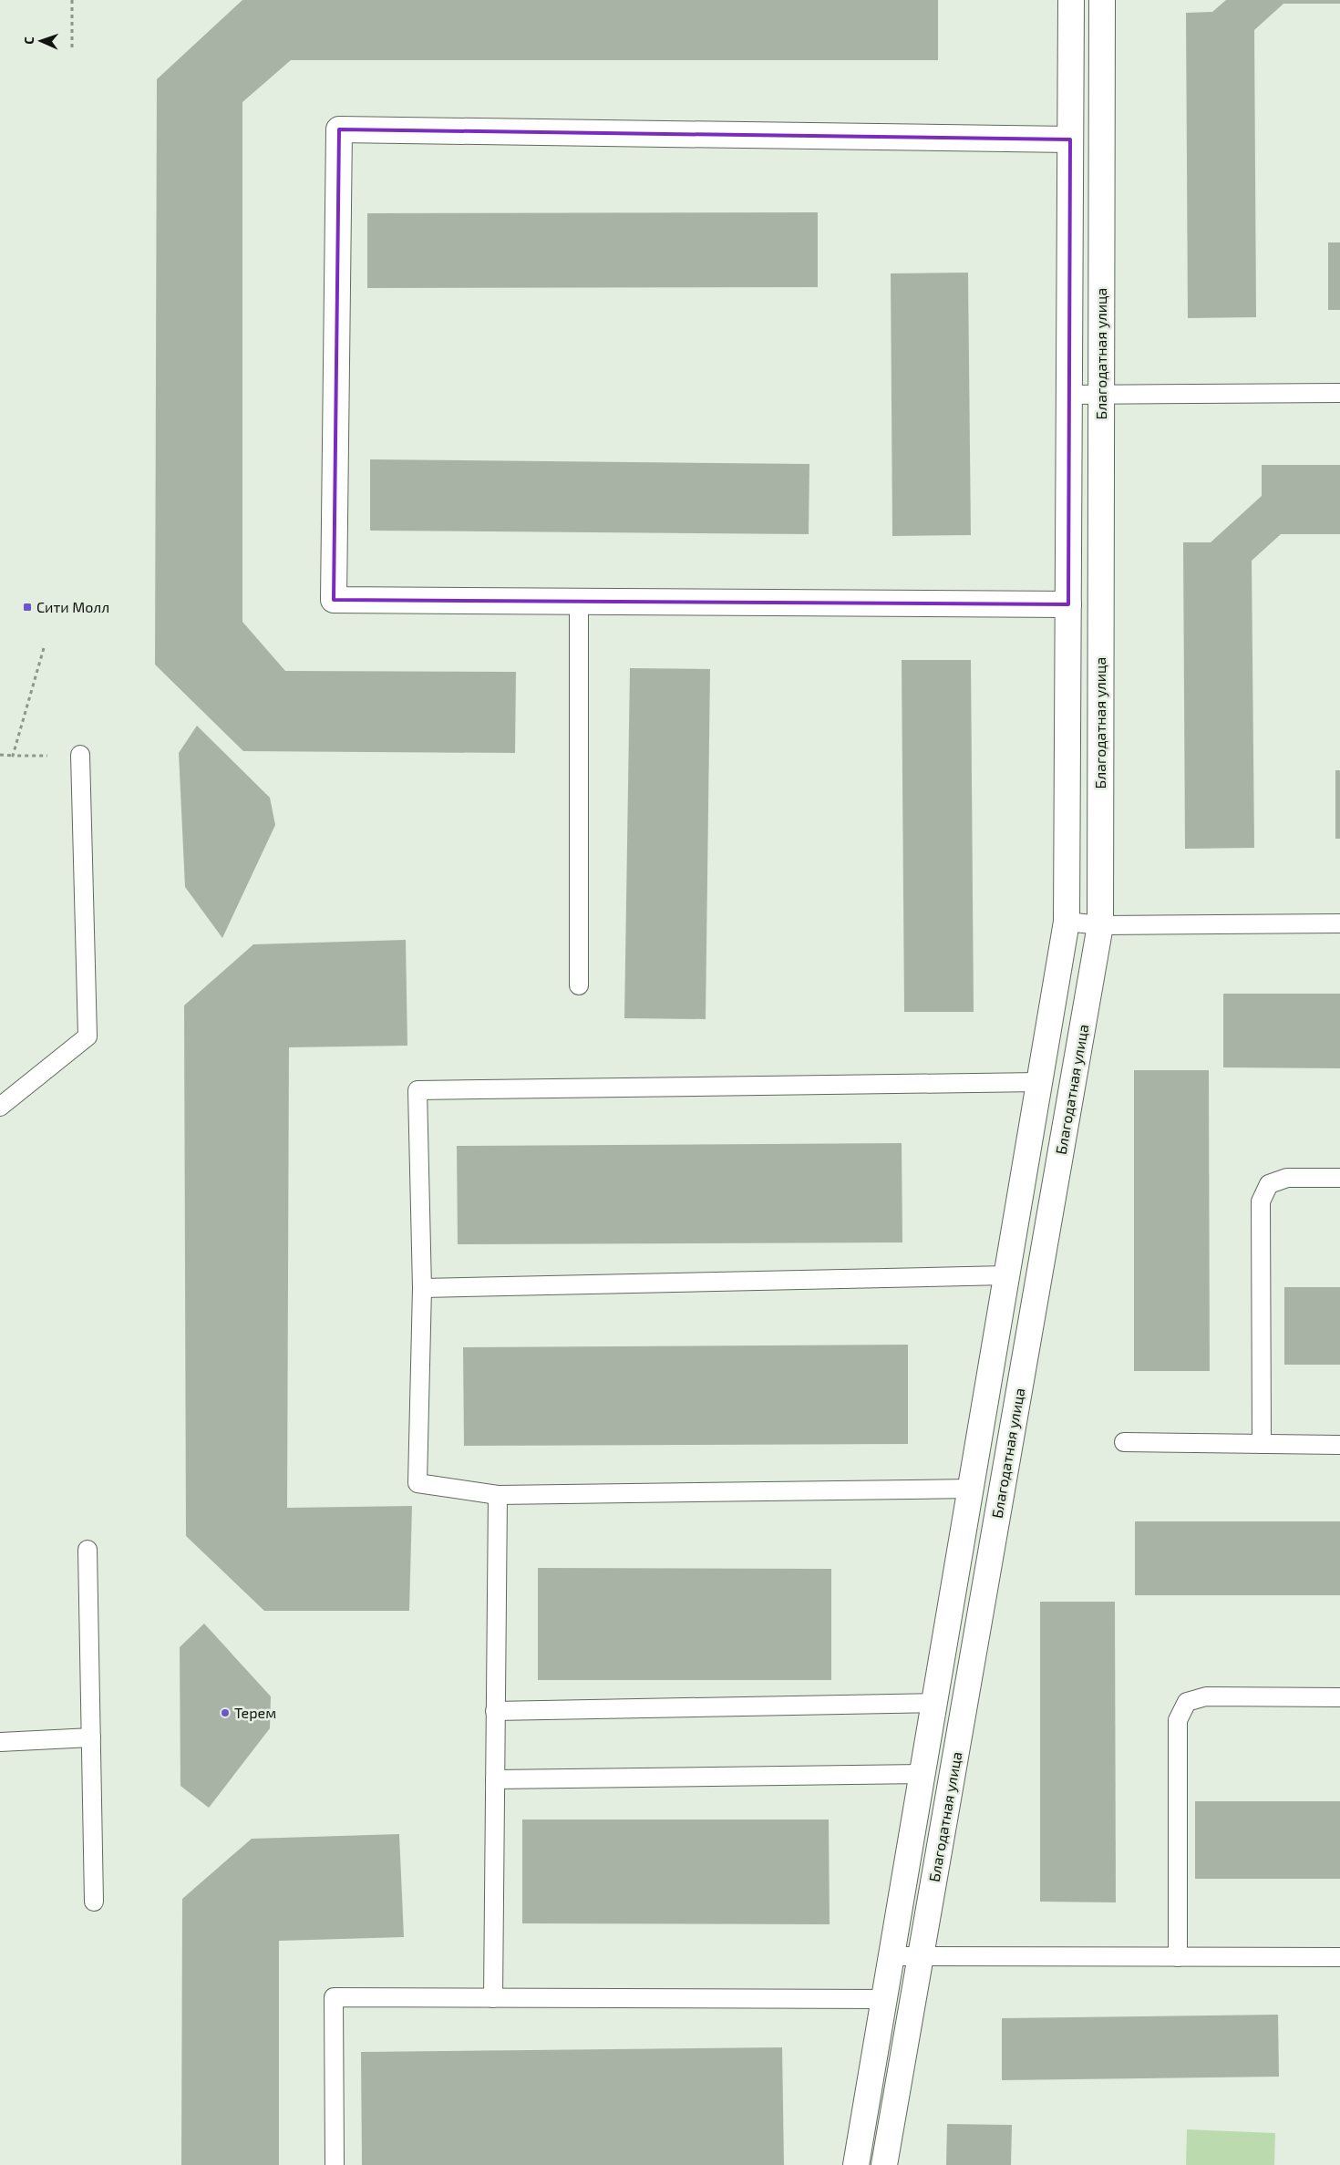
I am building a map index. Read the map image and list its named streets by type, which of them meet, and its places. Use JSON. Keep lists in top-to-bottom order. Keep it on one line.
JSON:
{"streets":{"street":["Благодатная улица"]},"places":{"transit":["Сити Молл"],"other":["Терем"]},"north":"left"}
